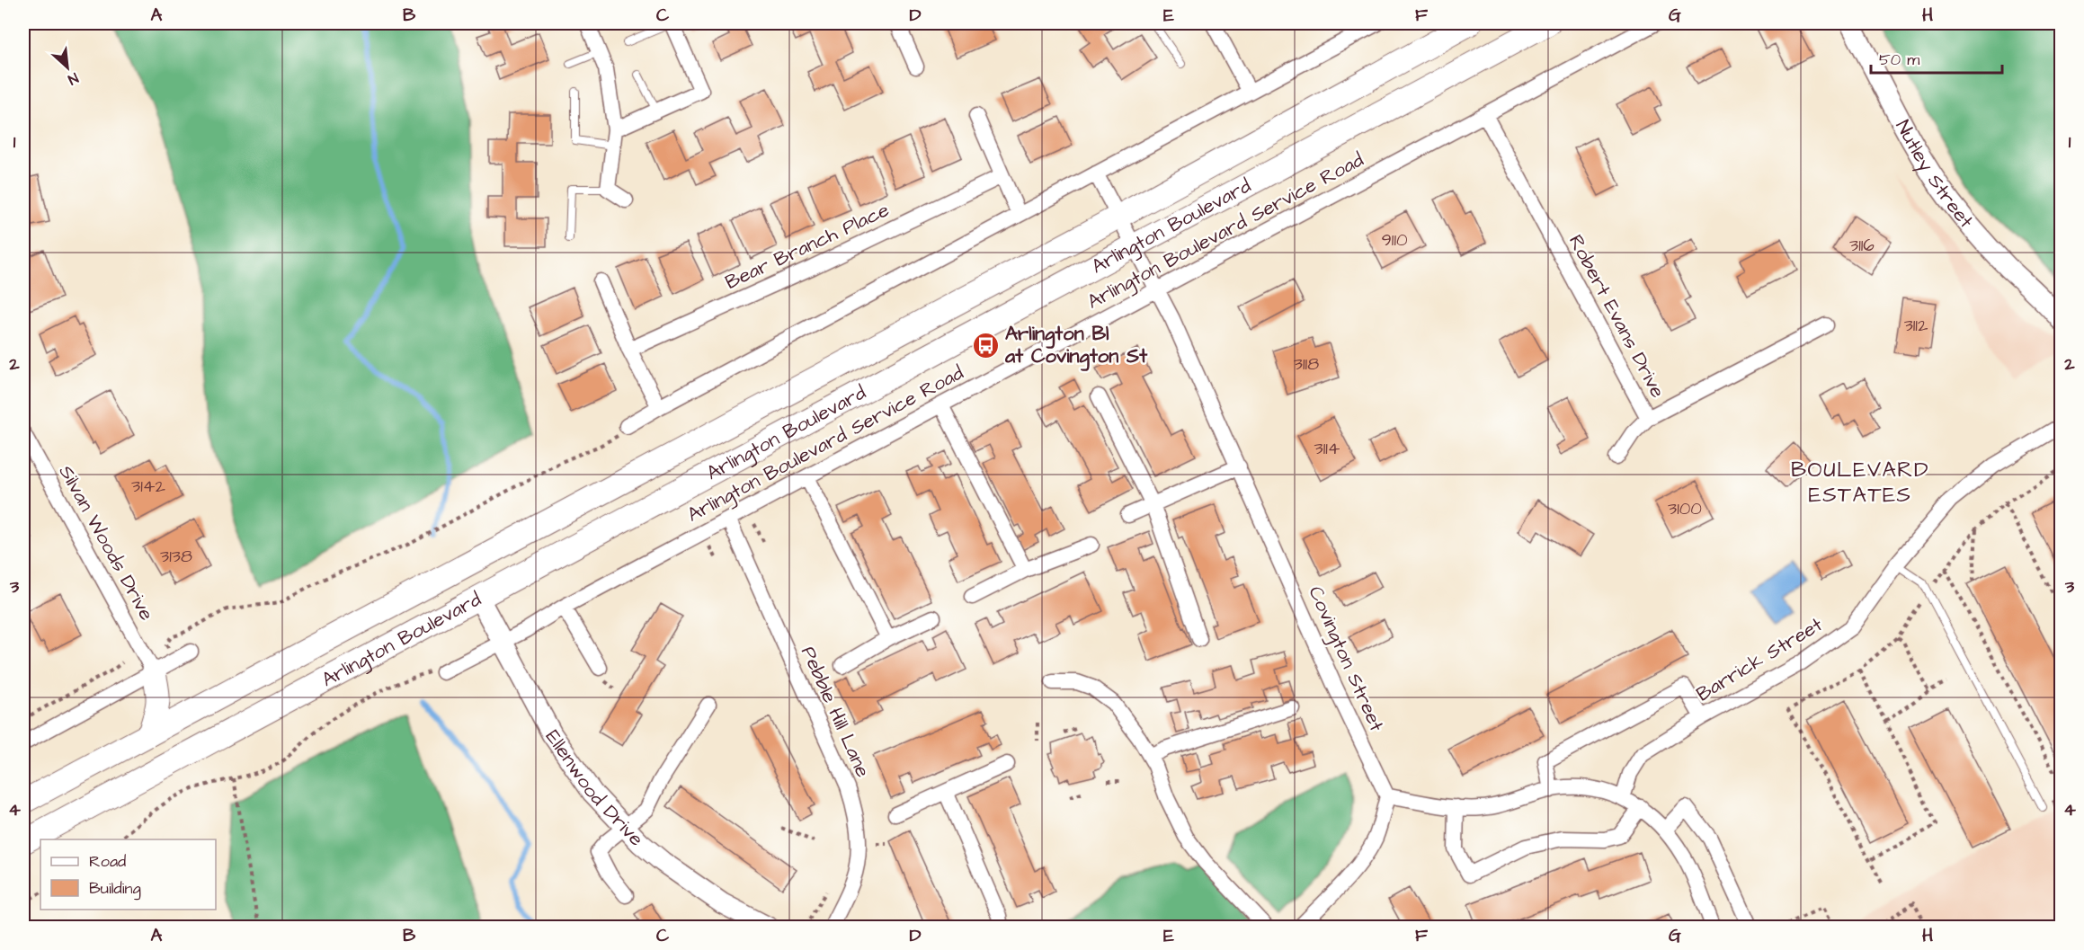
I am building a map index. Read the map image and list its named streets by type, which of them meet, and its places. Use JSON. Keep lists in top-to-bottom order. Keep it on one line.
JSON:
{"streets":{"main road":["Arlington Boulevard"],"street":["Nutley Street","Arlington Boulevard Service Road","Bear Branch Place","Robert Evans Drive","Silvan Woods Drive","Covington Street","Barrick Street","Pebble Hill Lane","Ellenwood Drive"]},"crossings":[["Arlington Boulevard","Covington Street"],["Arlington Boulevard","Ellenwood Drive"],["Arlington Boulevard Service Road","Robert Evans Drive"],["Arlington Boulevard Service Road","Covington Street"],["Arlington Boulevard Service Road","Pebble Hill Lane"],["Arlington Boulevard Service Road","Ellenwood Drive"]],"districts":["BOULEVARD ESTATES"],"places":{"bus stop":["Arlington Bl at Covington St"]},"house_numbers":["9110","3116","3112","3118","3114","3142","3100","3138"],"legend":["Road","Building"],"scale_bar":"50 m","north":"bottom right","grid":{"columns":["A","B","C","D","E","F","G","H"],"rows":["1","2","3","4"]}}
